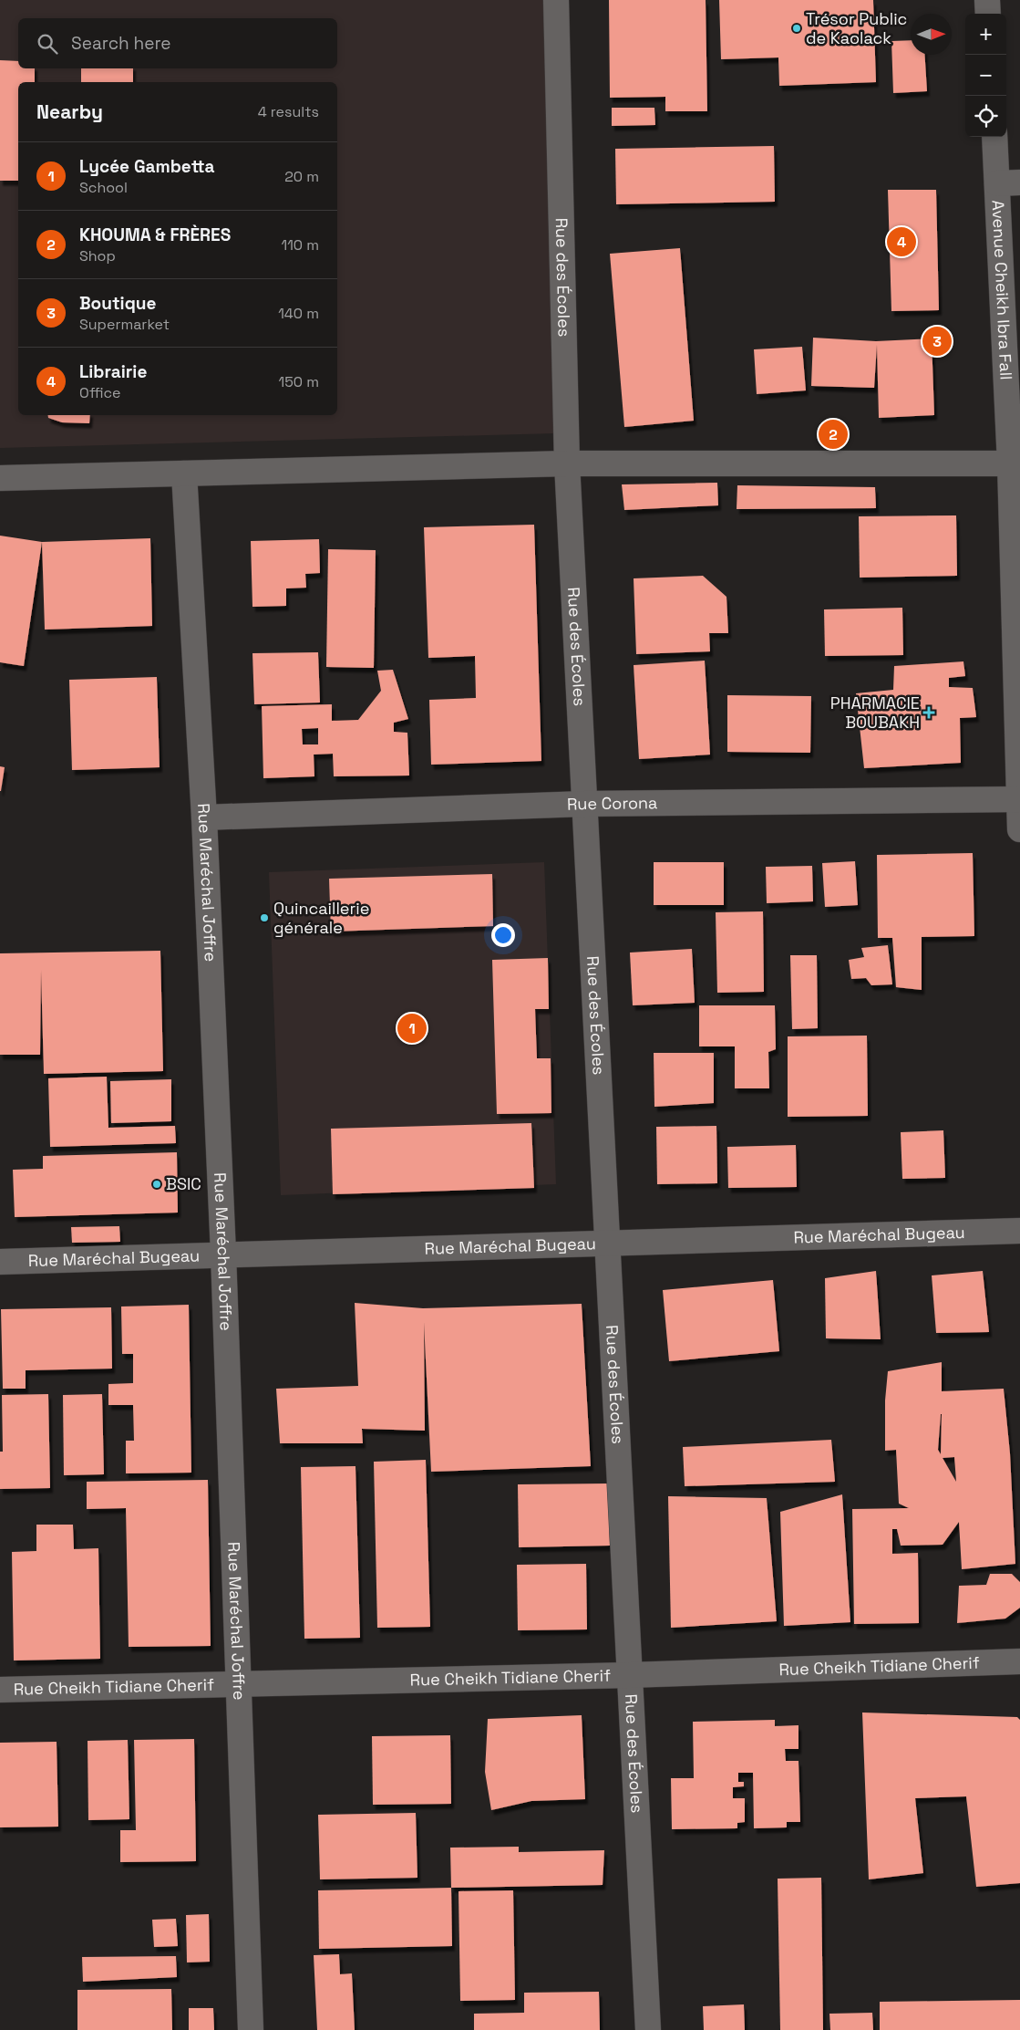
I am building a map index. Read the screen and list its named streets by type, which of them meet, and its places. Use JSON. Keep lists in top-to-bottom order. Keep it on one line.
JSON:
{"streets":{"street":["Rue des Écoles","Avenue Cheikh Ibra Fall","Rue Corona","Rue Maréchal Joffre","Rue Maréchal Bugeau","Rue Cheikh Tidiane Cherif"]},"crossings":[["Rue des Écoles","Rue Corona"],["Rue des Écoles","Rue Maréchal Bugeau"],["Rue des Écoles","Rue Cheikh Tidiane Cherif"],["Avenue Cheikh Ibra Fall","Rue Corona"],["Rue Corona","Rue Maréchal Joffre"],["Rue Maréchal Joffre","Rue Maréchal Bugeau"],["Rue Maréchal Joffre","Rue Cheikh Tidiane Cherif"]],"places":{"other":["Trésor Public de Kaolack","Quincaillerie générale","BSIC"],"health":["PHARMACIE BOUBAKH"]},"north":"right","page":{"map_buttons":["+","−"],"search":"Search here","heading":["Nearby","4 results"],"list":[{"mark":"1","name":"Lycée Gambetta","note":"School","value":"20 m"},{"mark":"2","name":"KHOUMA & FRÈRES","note":"Shop","value":"110 m"},{"mark":"3","name":"Boutique","note":"Supermarket","value":"140 m"},{"mark":"4","name":"Librairie","note":"Office","value":"150 m"}],"pins":["4","3","2","1"]}}
